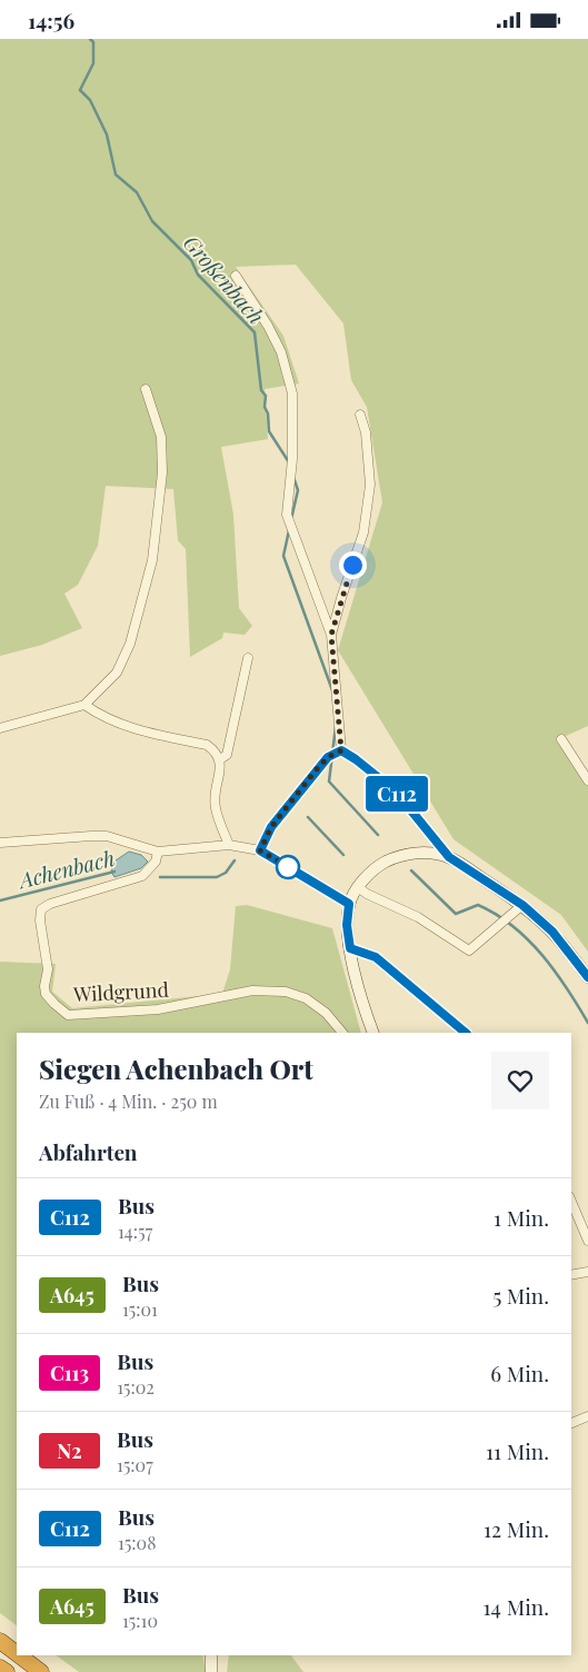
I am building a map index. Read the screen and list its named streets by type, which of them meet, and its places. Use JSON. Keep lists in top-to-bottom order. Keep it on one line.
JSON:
{"streets":{"street":["Wildgrund"]},"water":["Großenbach","Achenbach"],"lines":["bus line C112"],"page":{"status":"14:56","on_map":"C112","heading":[["Siegen Achenbach Ort","Zu Fuß · 4 Min. · 250 m"],"Abfahrten"],"list":[{"mark":"C112","name":"Bus","note":"14:57","value":"1 Min."},{"mark":"A645","name":"Bus","note":"15:01","value":"5 Min."},{"mark":"C113","name":"Bus","note":"15:02","value":"6 Min."},{"mark":"N2","name":"Bus","note":"15:07","value":"11 Min."},{"mark":"C112","name":"Bus","note":"15:08","value":"12 Min."},{"mark":"A645","name":"Bus","note":"15:10","value":"14 Min."}]}}
